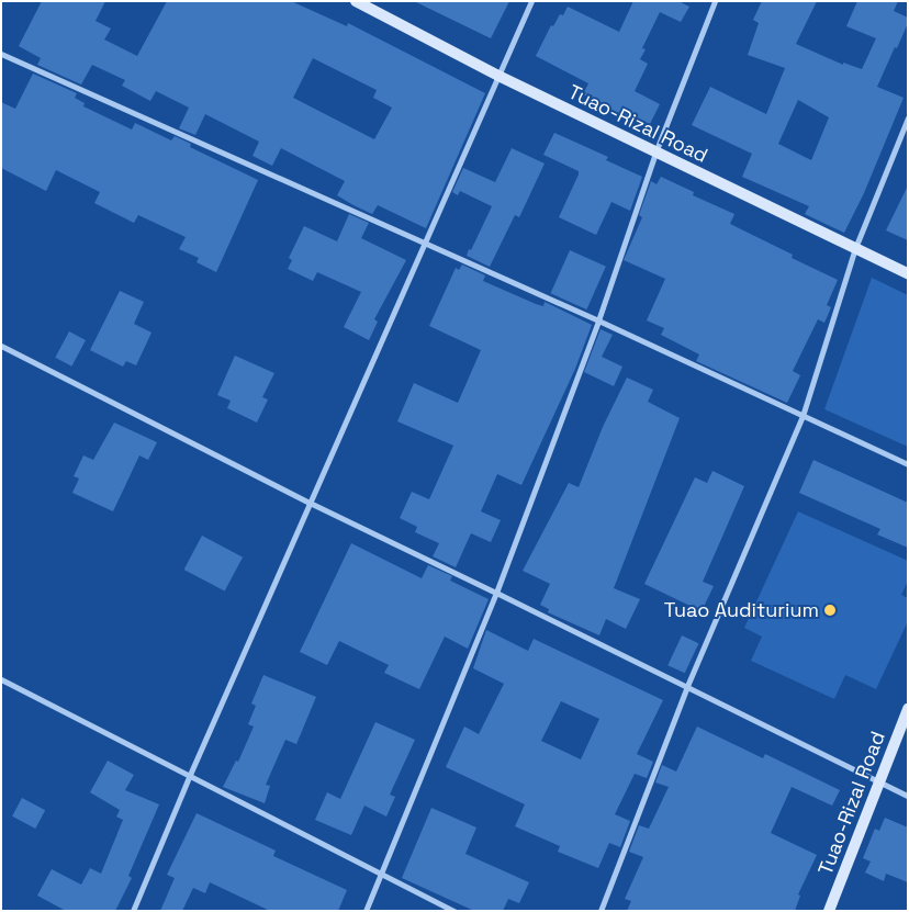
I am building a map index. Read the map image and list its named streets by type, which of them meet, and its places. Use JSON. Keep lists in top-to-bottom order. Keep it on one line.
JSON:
{"streets":{"main road":["Tuao-Rizal Road"]},"places":["Tuao Auditurium"]}
